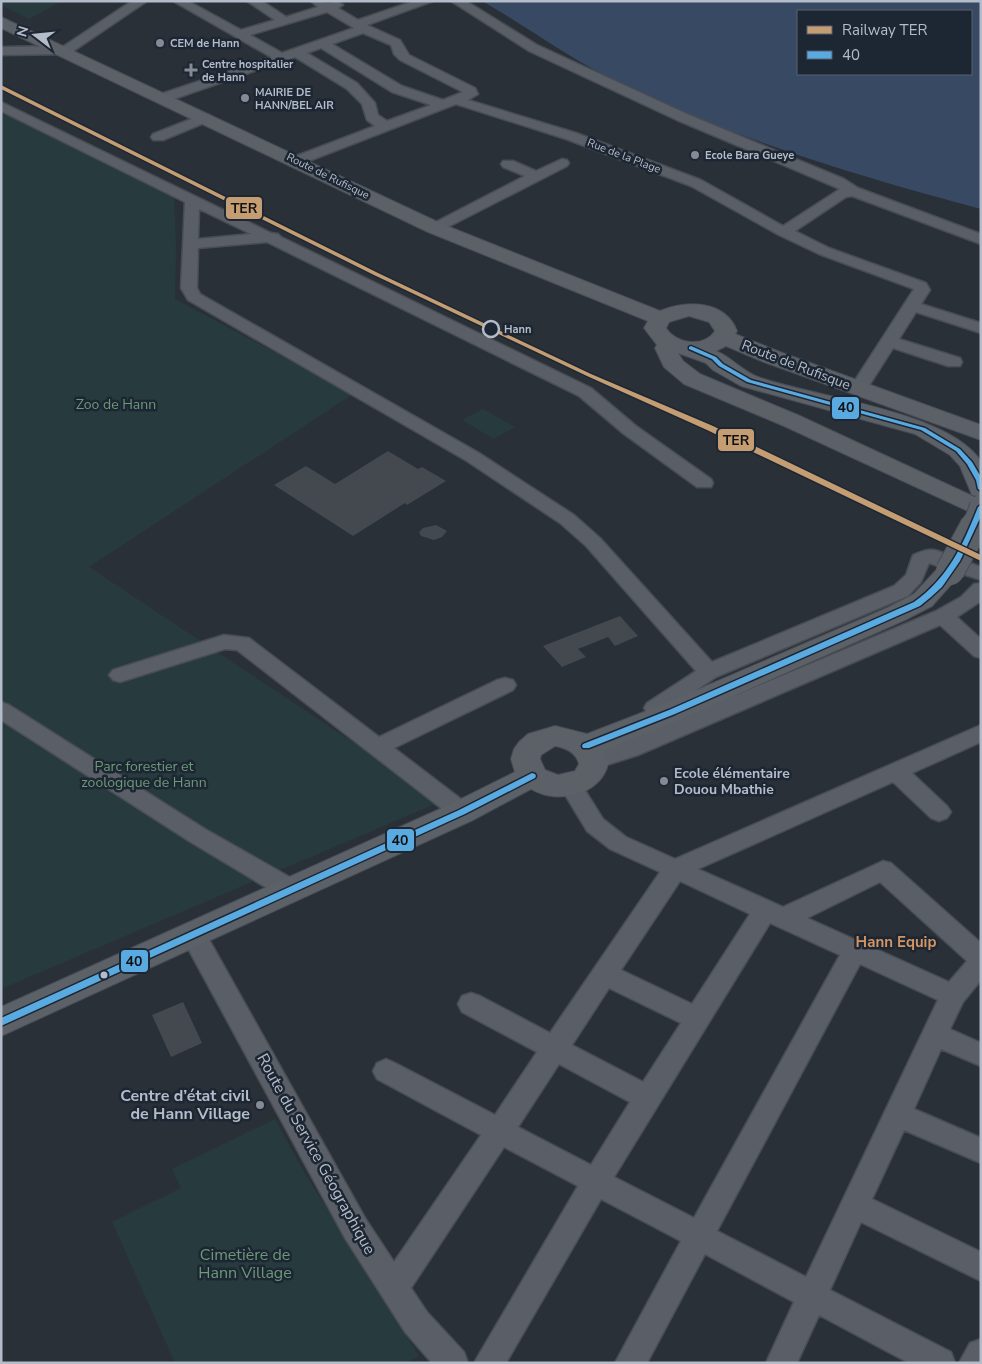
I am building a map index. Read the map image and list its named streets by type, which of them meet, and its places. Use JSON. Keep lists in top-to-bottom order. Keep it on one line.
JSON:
{"streets":{"main road":["Route de Rufisque"],"street":["Rue de la Plage","Route du Service Géographique"]},"districts":["Hann Equip"],"parks":["Zoo de Hann","Parc forestier et zoologique de Hann","Cimetière de Hann Village"],"places":{"other":["CEM de Hann","MAIRIE DE HANN/BEL AIR","Ecole Bara Gueye","Hann","Ecole élémentaire Douou Mbathie","Centre d’état civil de Hann Village"],"health":["Centre hospitalier de Hann"]},"lines":["rail line TER","transit line 40"],"legend":["Railway TER","40"],"north":"left"}
